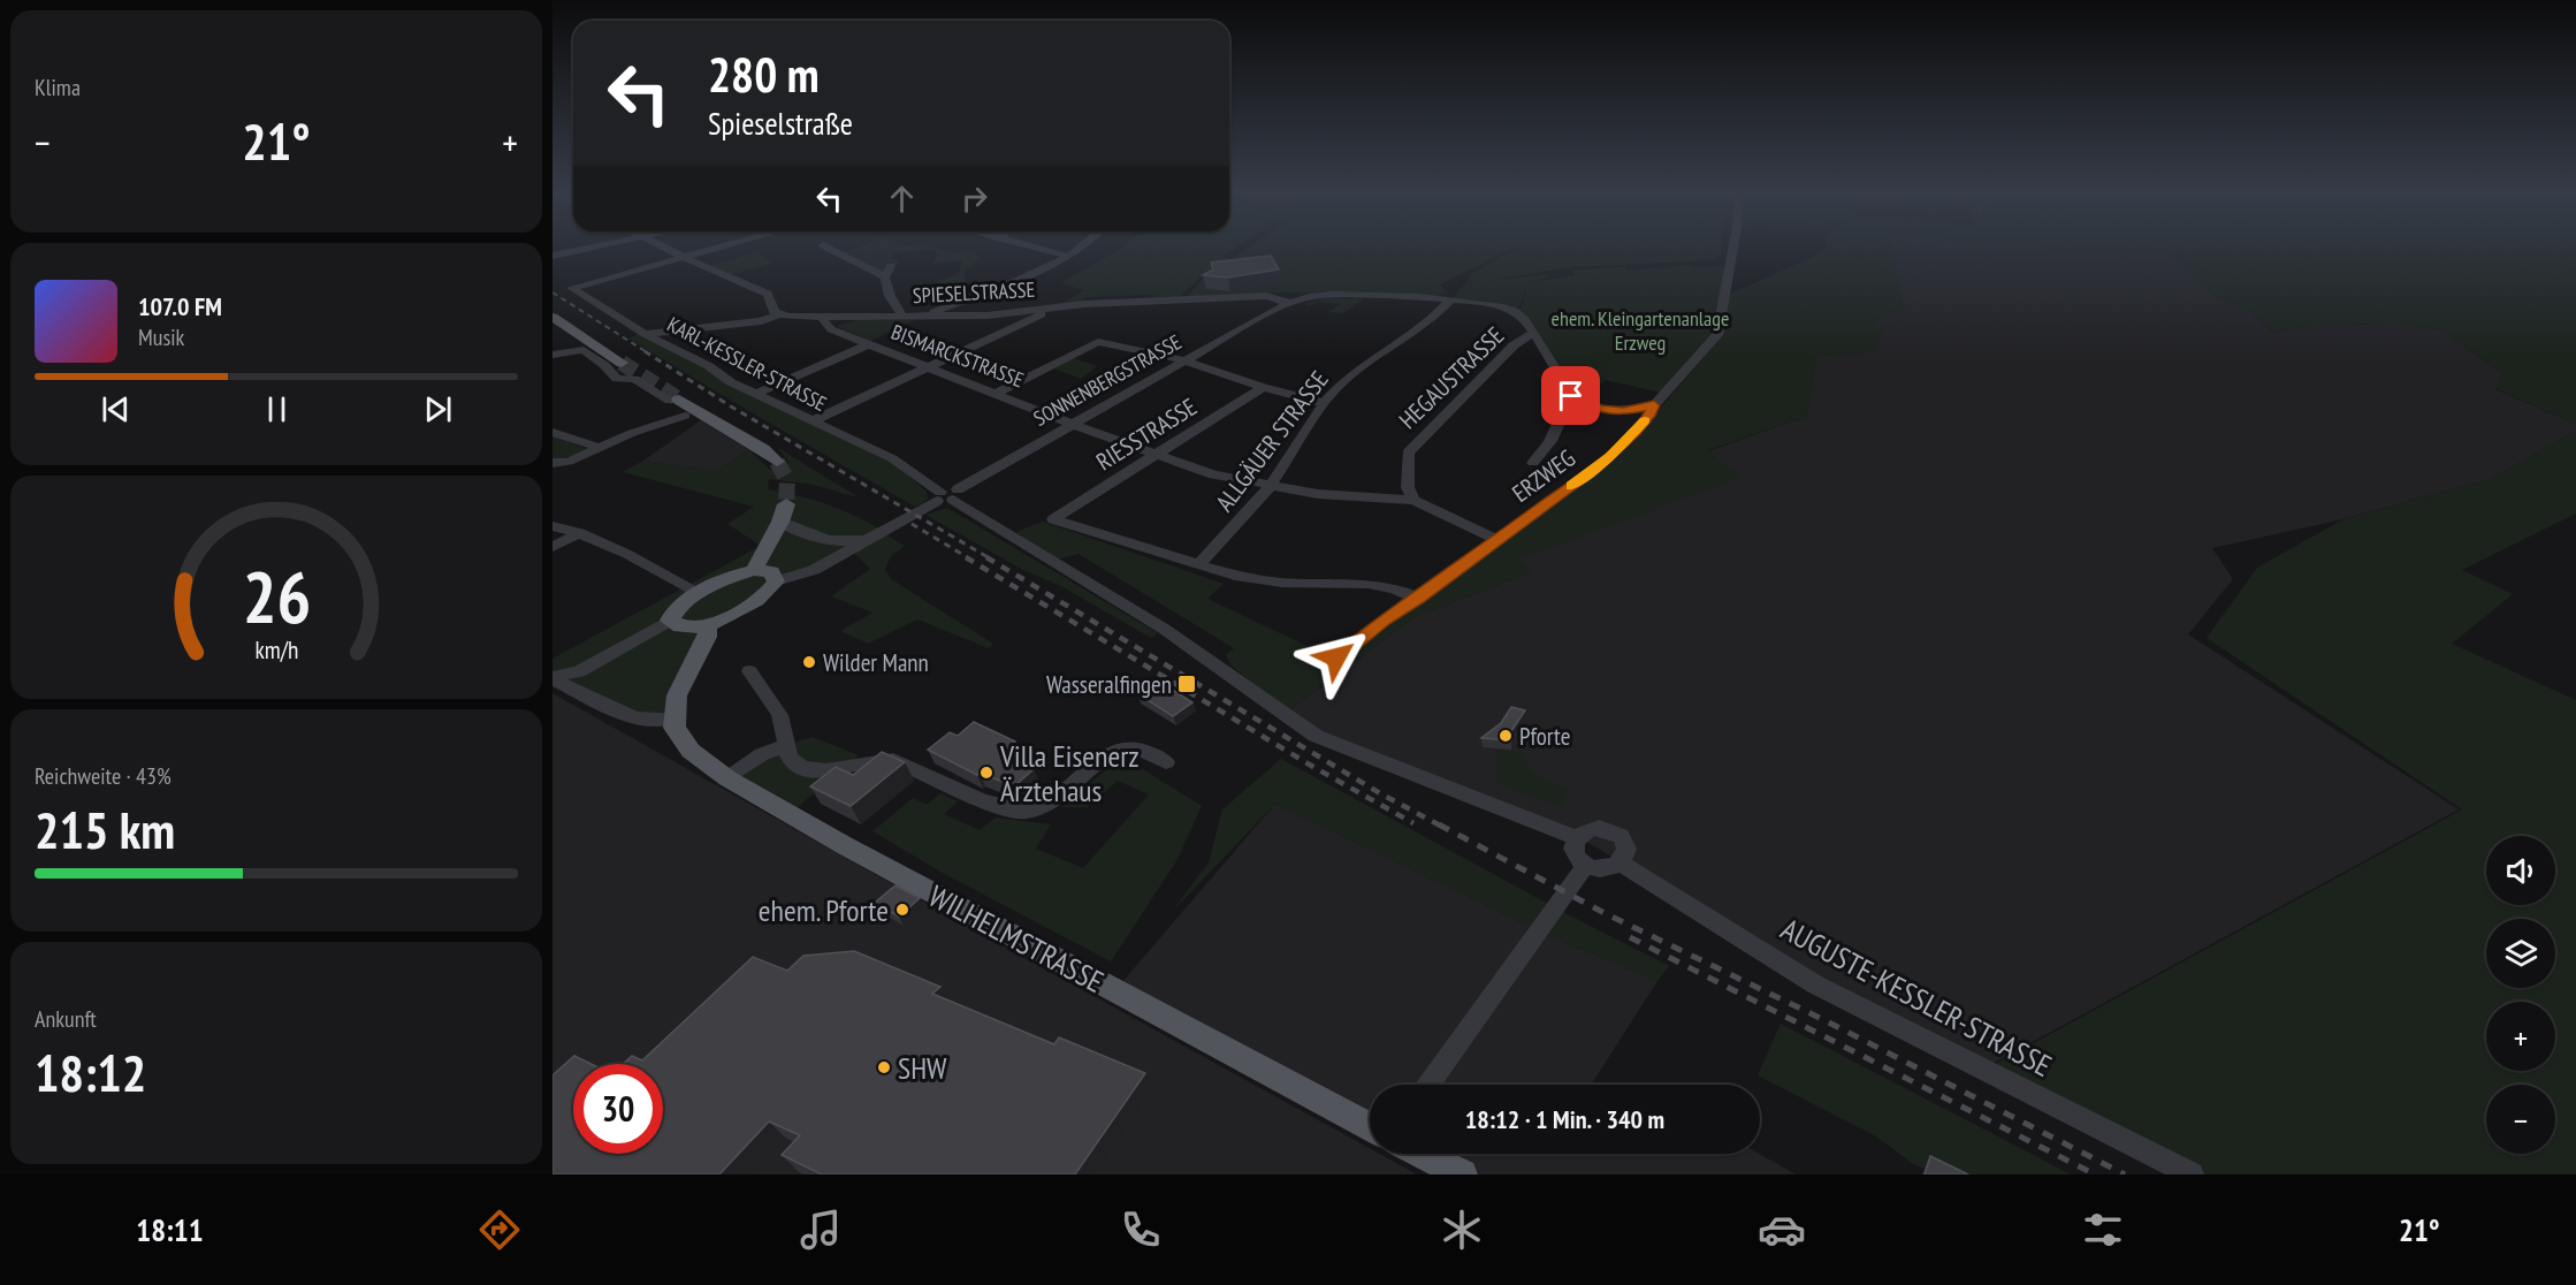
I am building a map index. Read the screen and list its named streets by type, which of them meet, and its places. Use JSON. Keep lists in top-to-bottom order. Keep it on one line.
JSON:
{"streets":{"main road":["WILHELMSTRASSE"],"street":["SPIESELSTRASSE","BISMARCKSTRASSE","KARL-KESSLER-STRASSE","HEGAUSTRASSE","SONNENBERGSTRASSE","RIESSTRASSE","ALLGÄUER STRASSE","ERZWEG","AUGUSTE-KESSLER-STRASSE"]},"crossings":[["SPIESELSTRASSE","BISMARCKSTRASSE"],["SPIESELSTRASSE","HEGAUSTRASSE"],["SPIESELSTRASSE","SONNENBERGSTRASSE"],["SPIESELSTRASSE","ALLGÄUER STRASSE"],["BISMARCKSTRASSE","HEGAUSTRASSE"],["BISMARCKSTRASSE","SONNENBERGSTRASSE"],["BISMARCKSTRASSE","RIESSTRASSE"],["BISMARCKSTRASSE","ALLGÄUER STRASSE"],["BISMARCKSTRASSE","ERZWEG"],["KARL-KESSLER-STRASSE","SONNENBERGSTRASSE"],["KARL-KESSLER-STRASSE","AUGUSTE-KESSLER-STRASSE"],["RIESSTRASSE","ALLGÄUER STRASSE"]],"parks":["ehem. Kleingartenanlage Erzweg"],"places":{"other":["Wilder Mann","Pforte","Villa Eisenerz Ärztehaus","ehem. Pforte","SHW"],"transit":["Wasseralfingen"]},"page":{"tile":["Klima",["Reichweite · 43%","215 km"],["Ankunft","18:12"]],"turn":["280 m","Spieselstraße"],"heat":["−","21°","+"],"song":["107.0 FM","Musik"],"map_buttons":["+","−"],"limit":"30","trip":"18:12 · 1 Min. · 340 m","tabs":["18:11","21°"],"gauge":["26","km/h"]}}
